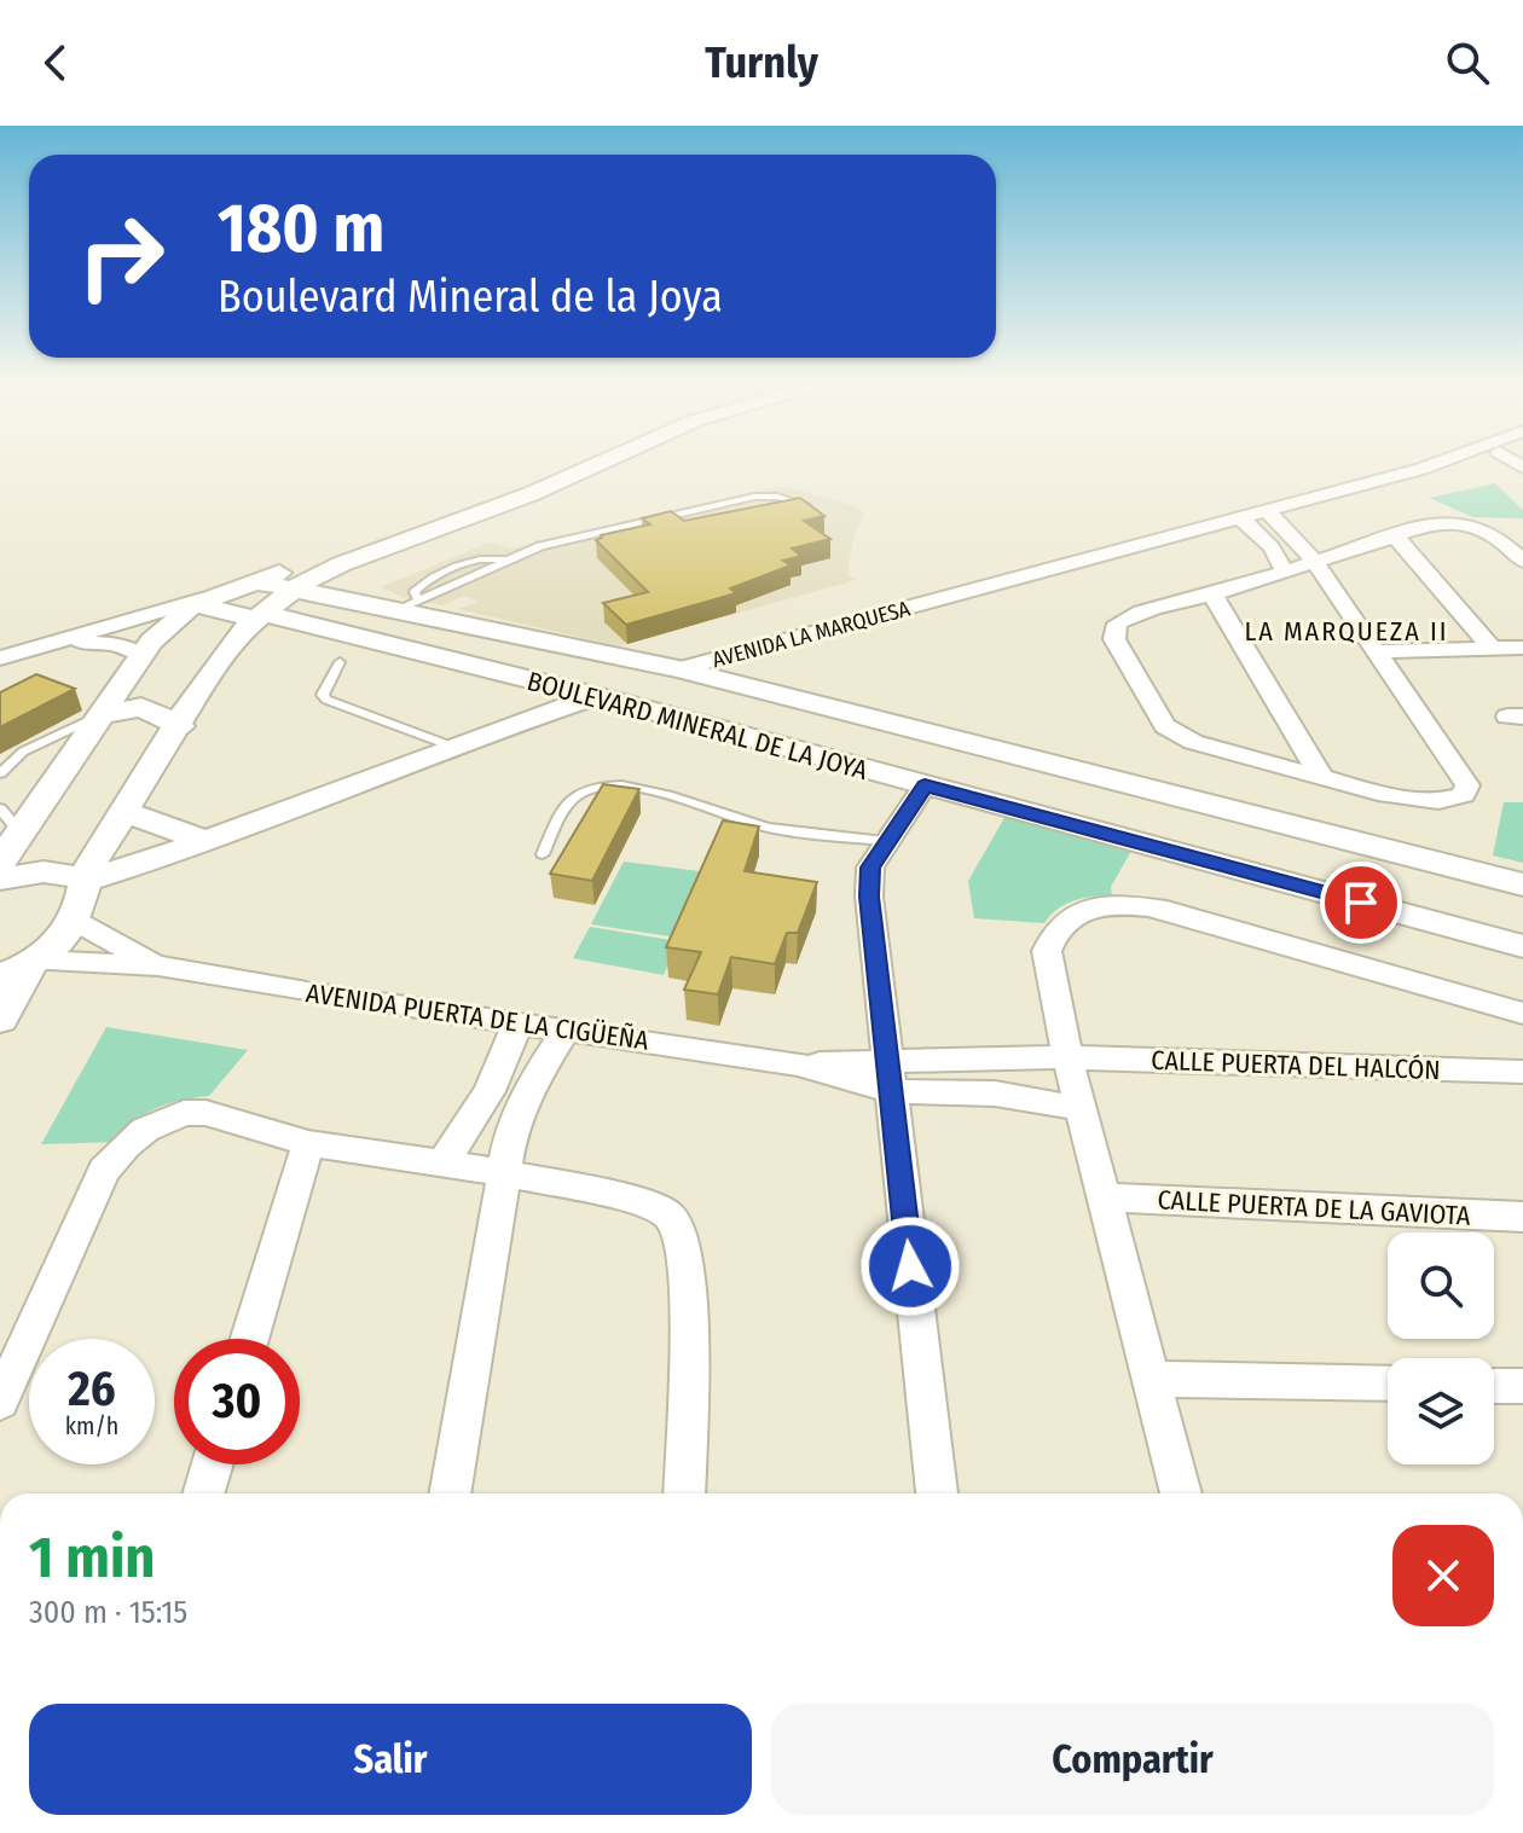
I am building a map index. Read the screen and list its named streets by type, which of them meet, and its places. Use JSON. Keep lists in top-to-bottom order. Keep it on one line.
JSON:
{"streets":{"street":["AVENIDA LA MARQUESA","BOULEVARD MINERAL DE LA JOYA","AVENIDA PUERTA DE LA CIGÜEÑA","CALLE PUERTA DEL HALCÓN","CALLE PUERTA DE LA GAVIOTA"]},"crossings":[["AVENIDA LA MARQUESA","BOULEVARD MINERAL DE LA JOYA"],["AVENIDA LA MARQUESA","AVENIDA PUERTA DE LA CIGÜEÑA"],["AVENIDA PUERTA DE LA CIGÜEÑA","CALLE PUERTA DEL HALCÓN"]],"districts":["LA MARQUEZA II"],"page":{"header":"Turnly","turn":["180 m","Boulevard Mineral de la Joya"],"speed":"26 km/h","limit":"30","heading":["1 min","300 m · 15:15"],"buttons":["Salir","Compartir"]}}
